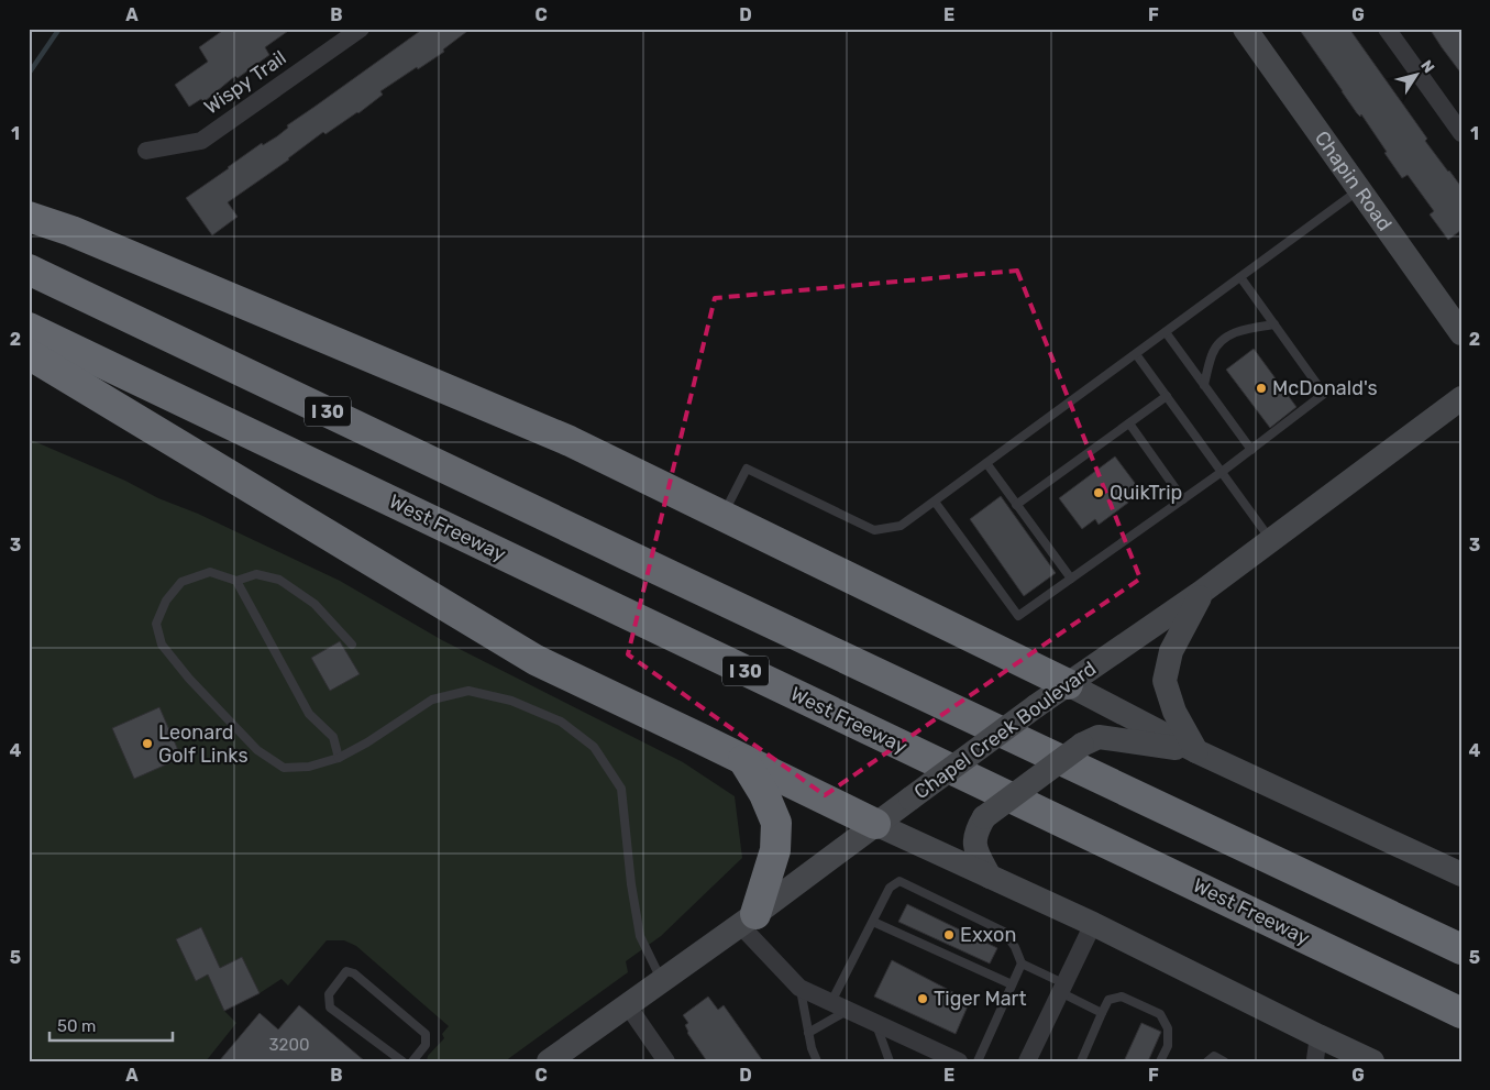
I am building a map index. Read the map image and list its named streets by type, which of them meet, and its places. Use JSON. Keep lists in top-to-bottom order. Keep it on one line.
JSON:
{"streets":{"highway":["I 30","West Freeway"],"main road":["Chapin Road","Chapel Creek Boulevard"],"street":["Wispy Trail"]},"places":["McDonald's","QuikTrip","Leonard Golf Links","Exxon","Tiger Mart"],"house_numbers":["3200"],"scale_bar":"50 m","north":"top right","grid":{"columns":["A","B","C","D","E","F","G"],"rows":["1","2","3","4","5"]}}
